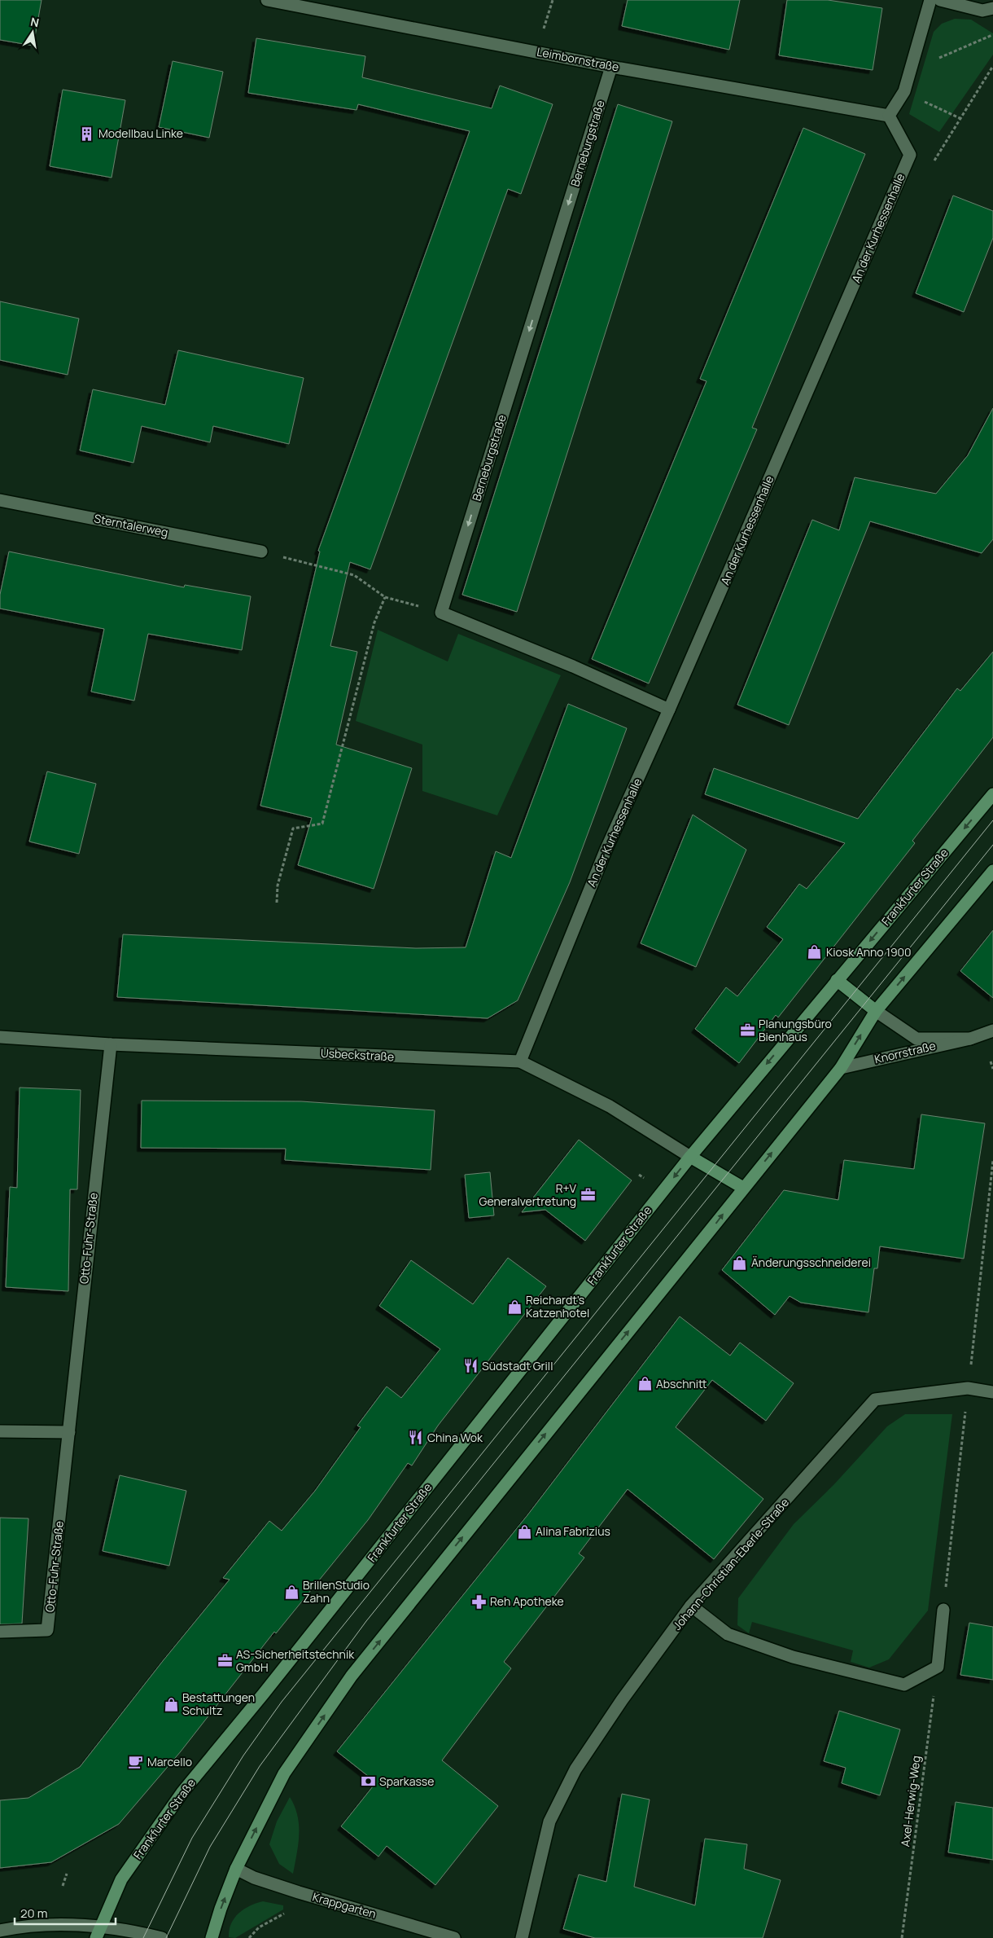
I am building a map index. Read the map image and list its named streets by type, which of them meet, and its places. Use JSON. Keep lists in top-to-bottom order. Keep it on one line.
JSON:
{"streets":{"main road":["Frankfurter Straße"],"street":["Leimbornstraße","Berneburgstraße","An der Kurhessenhalle","Sterntalerweg","Knorrstraße","Usbeckstraße","Otto-Fuhr-Straße","Johann-Christian-Eberle-Straße","Krappgarten"],"path":["Axel-Herwig-Weg"]},"crossings":[["Leimbornstraße","Berneburgstraße"],["Leimbornstraße","An der Kurhessenhalle"],["An der Kurhessenhalle","Usbeckstraße"],["Frankfurter Straße","Usbeckstraße"],["Usbeckstraße","Otto-Fuhr-Straße"]],"one_way":["Berneburgstraße"],"places":{"building":["Modellbau Linke"],"shop":["Kiosk Anno 1900","Änderungsschneiderei","Reichardt's Katzenhotel","Abschnitt","Alina Fabrizius","BrillenStudio Zahn","Bestattungen Schultz"],"office":["Planungsbüro Bienhaus","R+V Generalvertretung","AS-Sicherheitstechnik GmbH"],"restaurant":["Südstadt Grill","China Wok"],"pharmacy":["Reh Apotheke"],"cafe":["Marcello"],"bank":["Sparkasse"]},"scale_bar":"20 m","north":"top"}
